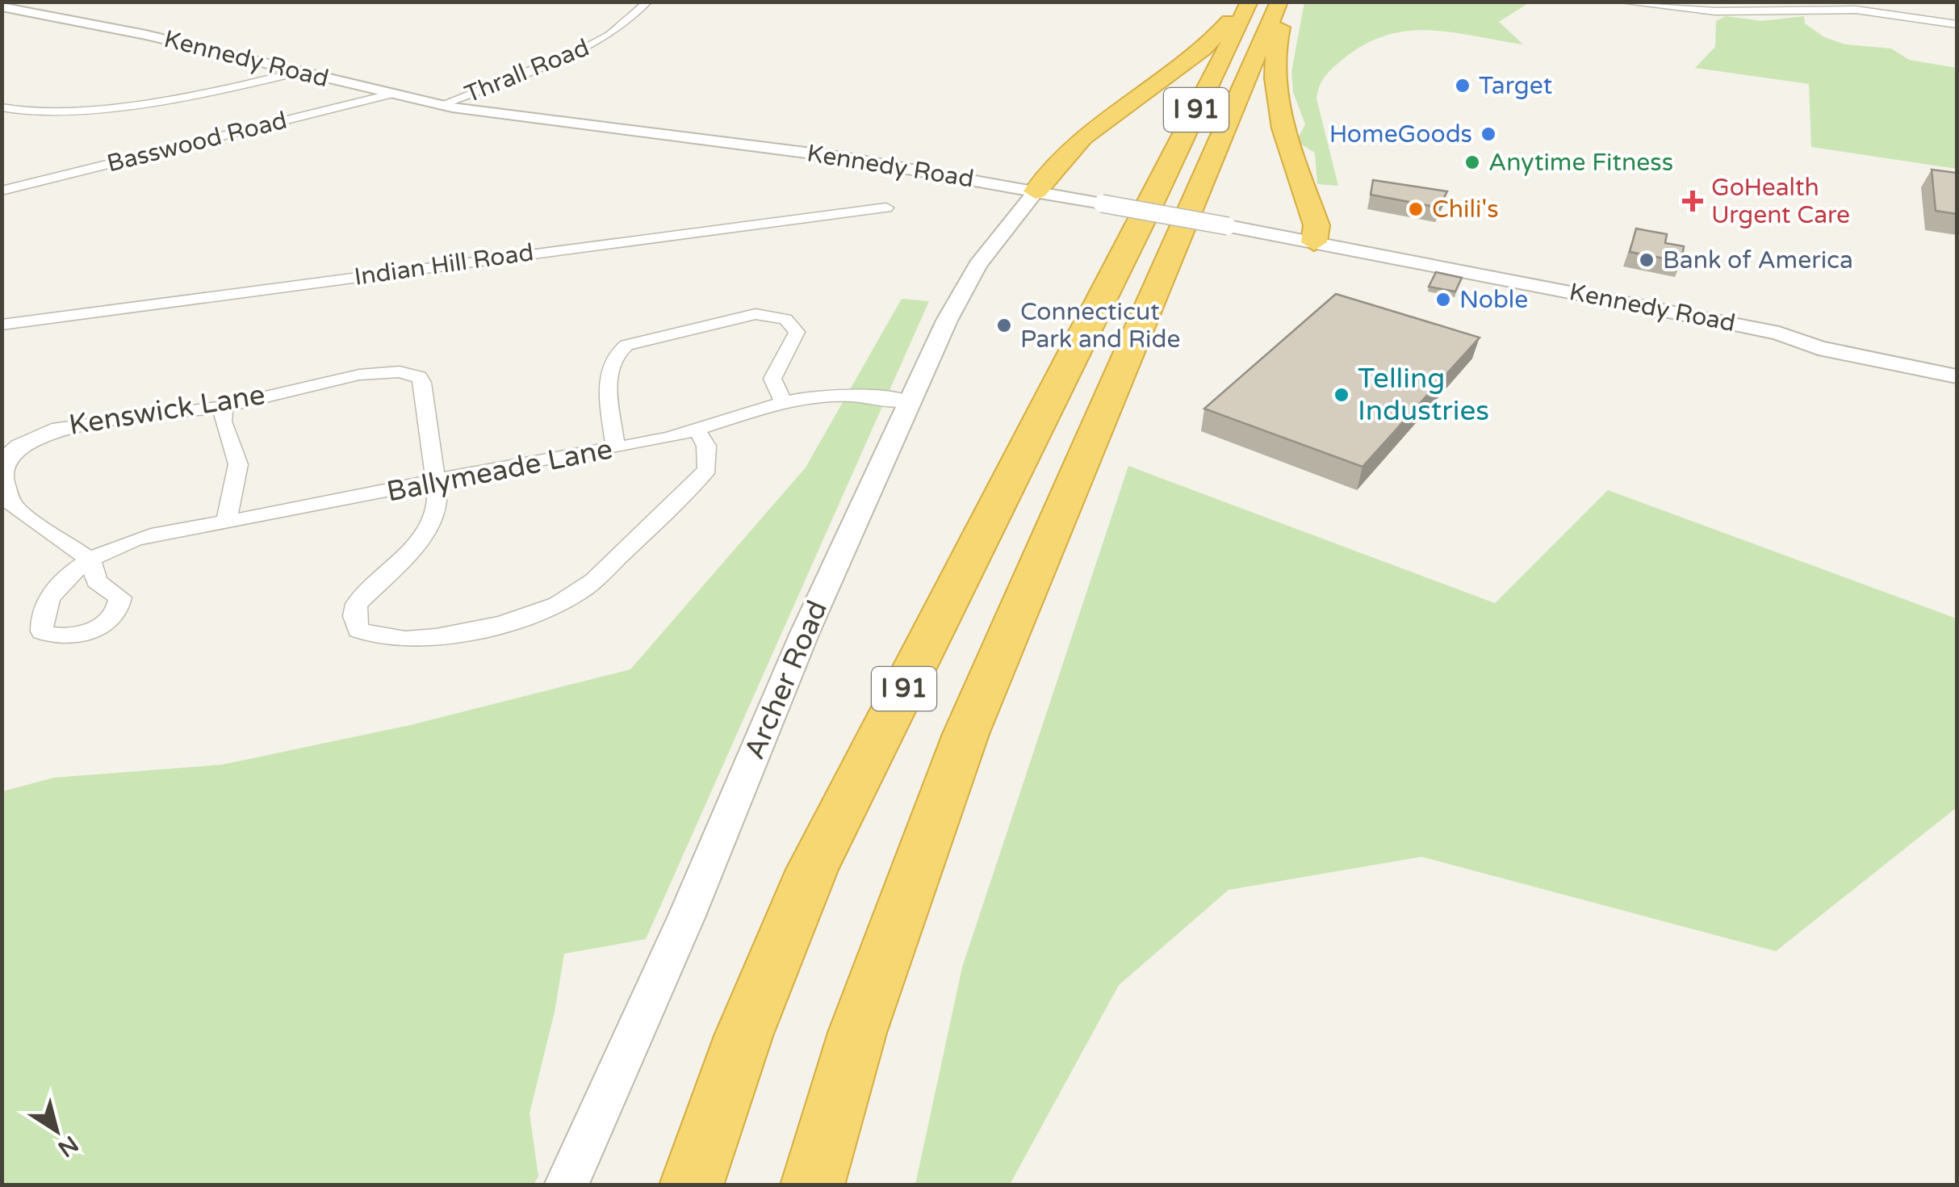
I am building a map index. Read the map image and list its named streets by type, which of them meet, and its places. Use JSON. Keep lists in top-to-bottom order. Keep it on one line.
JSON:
{"streets":{"highway":["I 91"],"street":["Kennedy Road","Thrall Road","Basswood Road","Indian Hill Road","Kenswick Lane","Ballymeade Lane","Archer Road"]},"crossings":[["Kennedy Road","Thrall Road"],["Kennedy Road","Basswood Road"],["Kennedy Road","Archer Road"],["Kenswick Lane","Ballymeade Lane"],["Ballymeade Lane","Archer Road"]],"places":{"other":["Target","HomeGoods","Anytime Fitness","Chili's","Bank of America","Noble","Connecticut Park and Ride","Telling Industries"],"health":["GoHealth Urgent Care"]},"north":"bottom right"}
